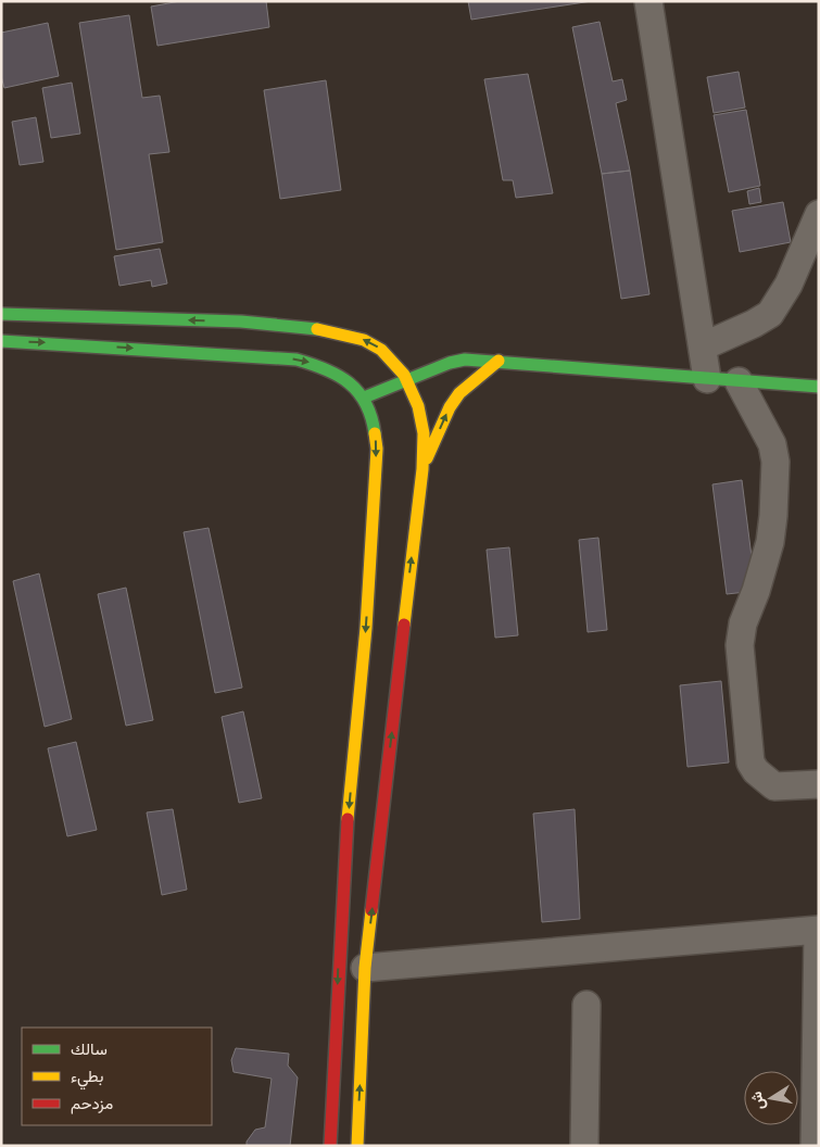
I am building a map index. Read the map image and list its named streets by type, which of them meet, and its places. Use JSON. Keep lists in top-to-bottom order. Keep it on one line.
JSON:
{"legend":["سالك","بطيء","مزدحم"],"north":"left"}
